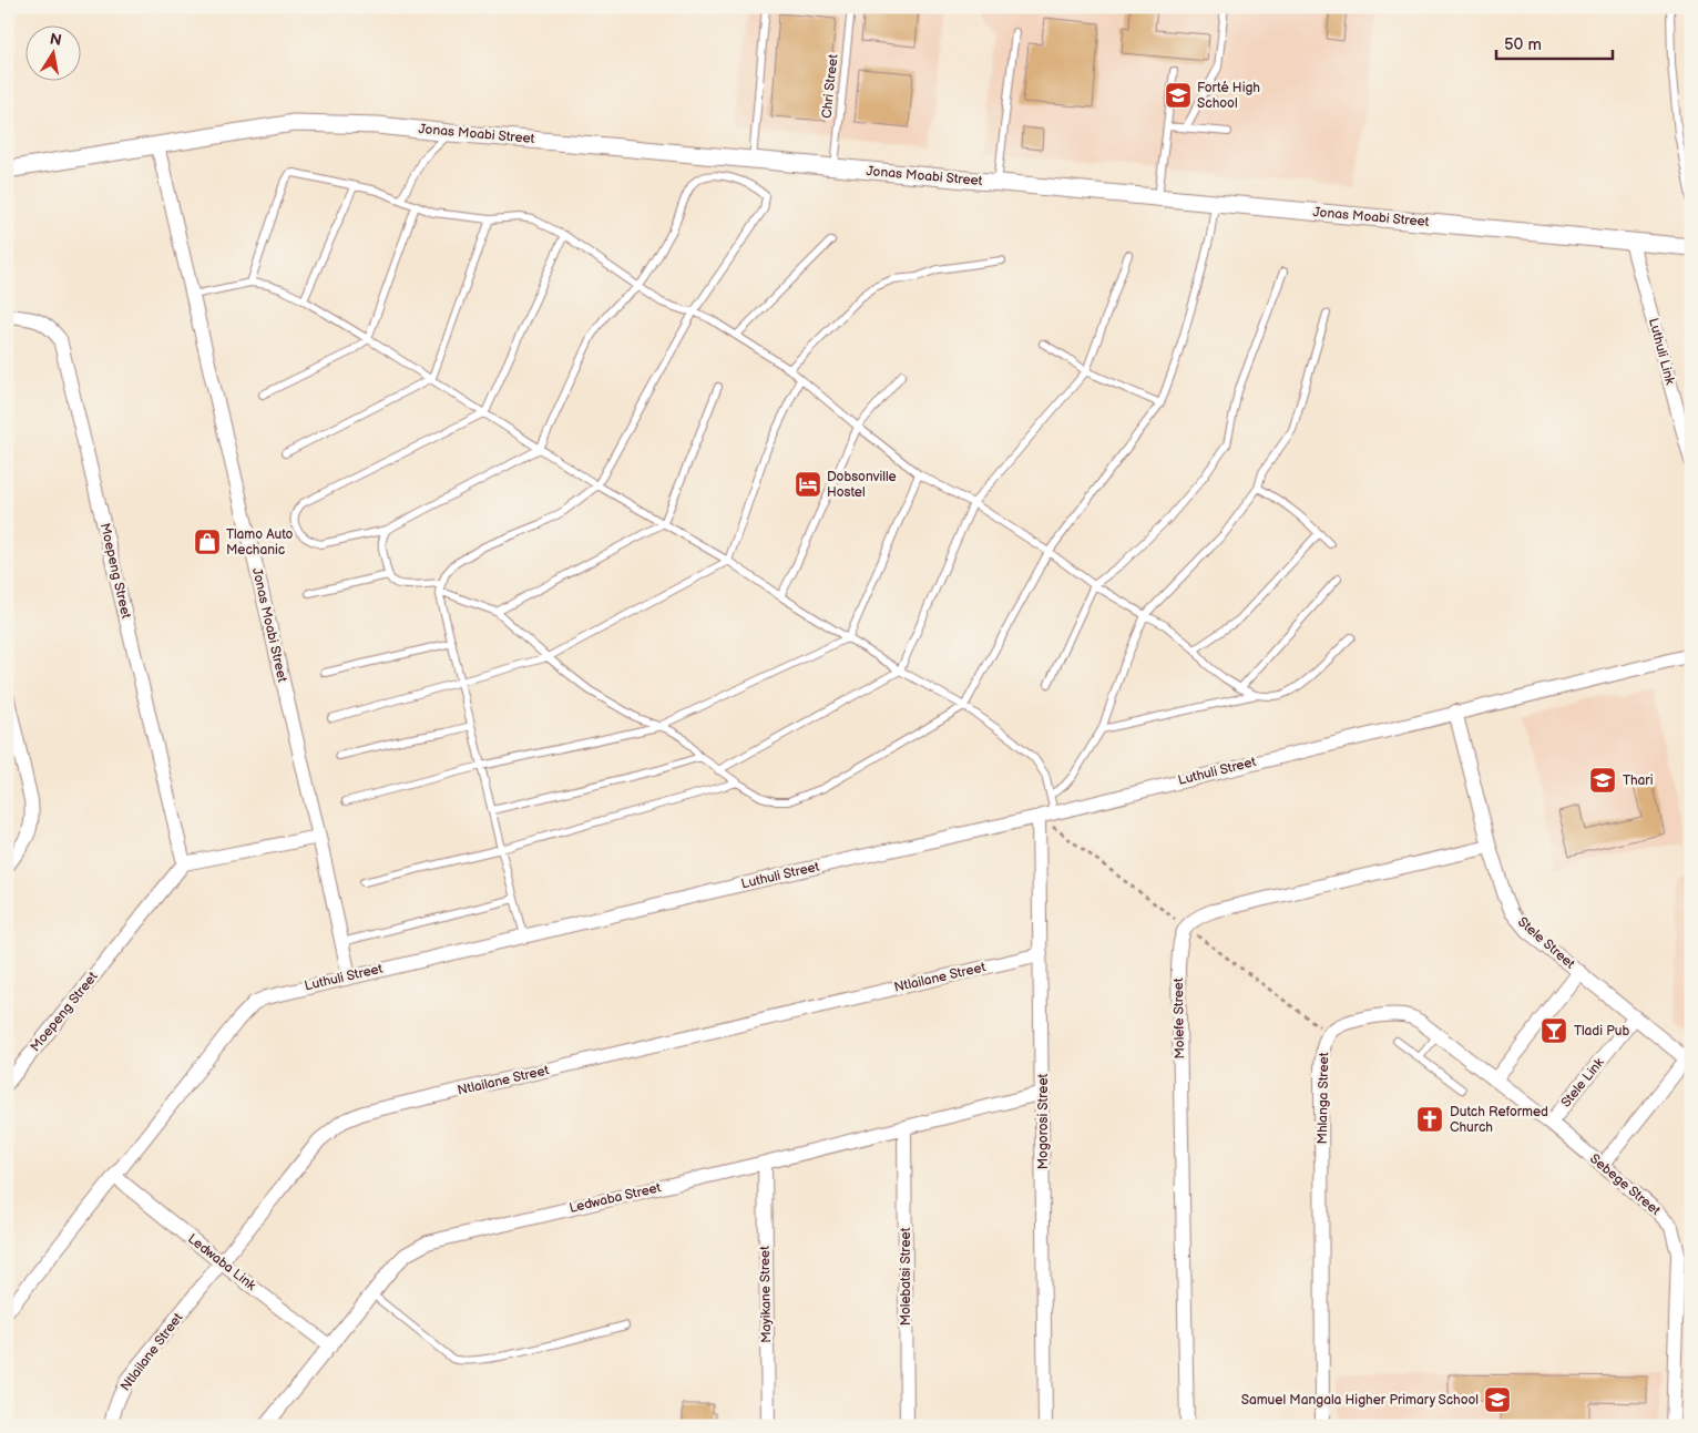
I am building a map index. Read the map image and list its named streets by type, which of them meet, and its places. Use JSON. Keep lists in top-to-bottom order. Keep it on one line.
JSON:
{"streets":{"street":["Jonas Moabi Street","Luthuli Link","Moepeng Street","Luthuli Street","Stele Street","Ntlailane Street","Molefe Street","Stele Link","Mhlanga Street","Mogorosi Street","Sebege Street","Ledwaba Street","Ledwaba Link","Molebatsi Street","Mayikane Street"],"lane":["Chri Street"]},"crossings":[["Chri Street","Jonas Moabi Street"],["Jonas Moabi Street","Luthuli Link"],["Jonas Moabi Street","Luthuli Street"],["Luthuli Street","Stele Street"],["Luthuli Street","Mogorosi Street"],["Luthuli Street","Ledwaba Link"],["Stele Street","Molefe Street"],["Stele Street","Stele Link"],["Ntlailane Street","Mogorosi Street"],["Ntlailane Street","Ledwaba Link"],["Stele Link","Mhlanga Street"],["Stele Link","Sebege Street"],["Mhlanga Street","Sebege Street"],["Mogorosi Street","Ledwaba Street"],["Ledwaba Street","Ledwaba Link"],["Ledwaba Street","Molebatsi Street"],["Ledwaba Street","Mayikane Street"]],"places":{"school or university":["Forté High School","Thari","Samuel Mangala Higher Primary School"],"hotel":["Dobsonville Hostel"],"shop":["Tlamo Auto Mechanic"],"bar":["Tladi Pub"],"church":["Dutch Reformed Church"]},"scale_bar":"50 m","north":"top"}
